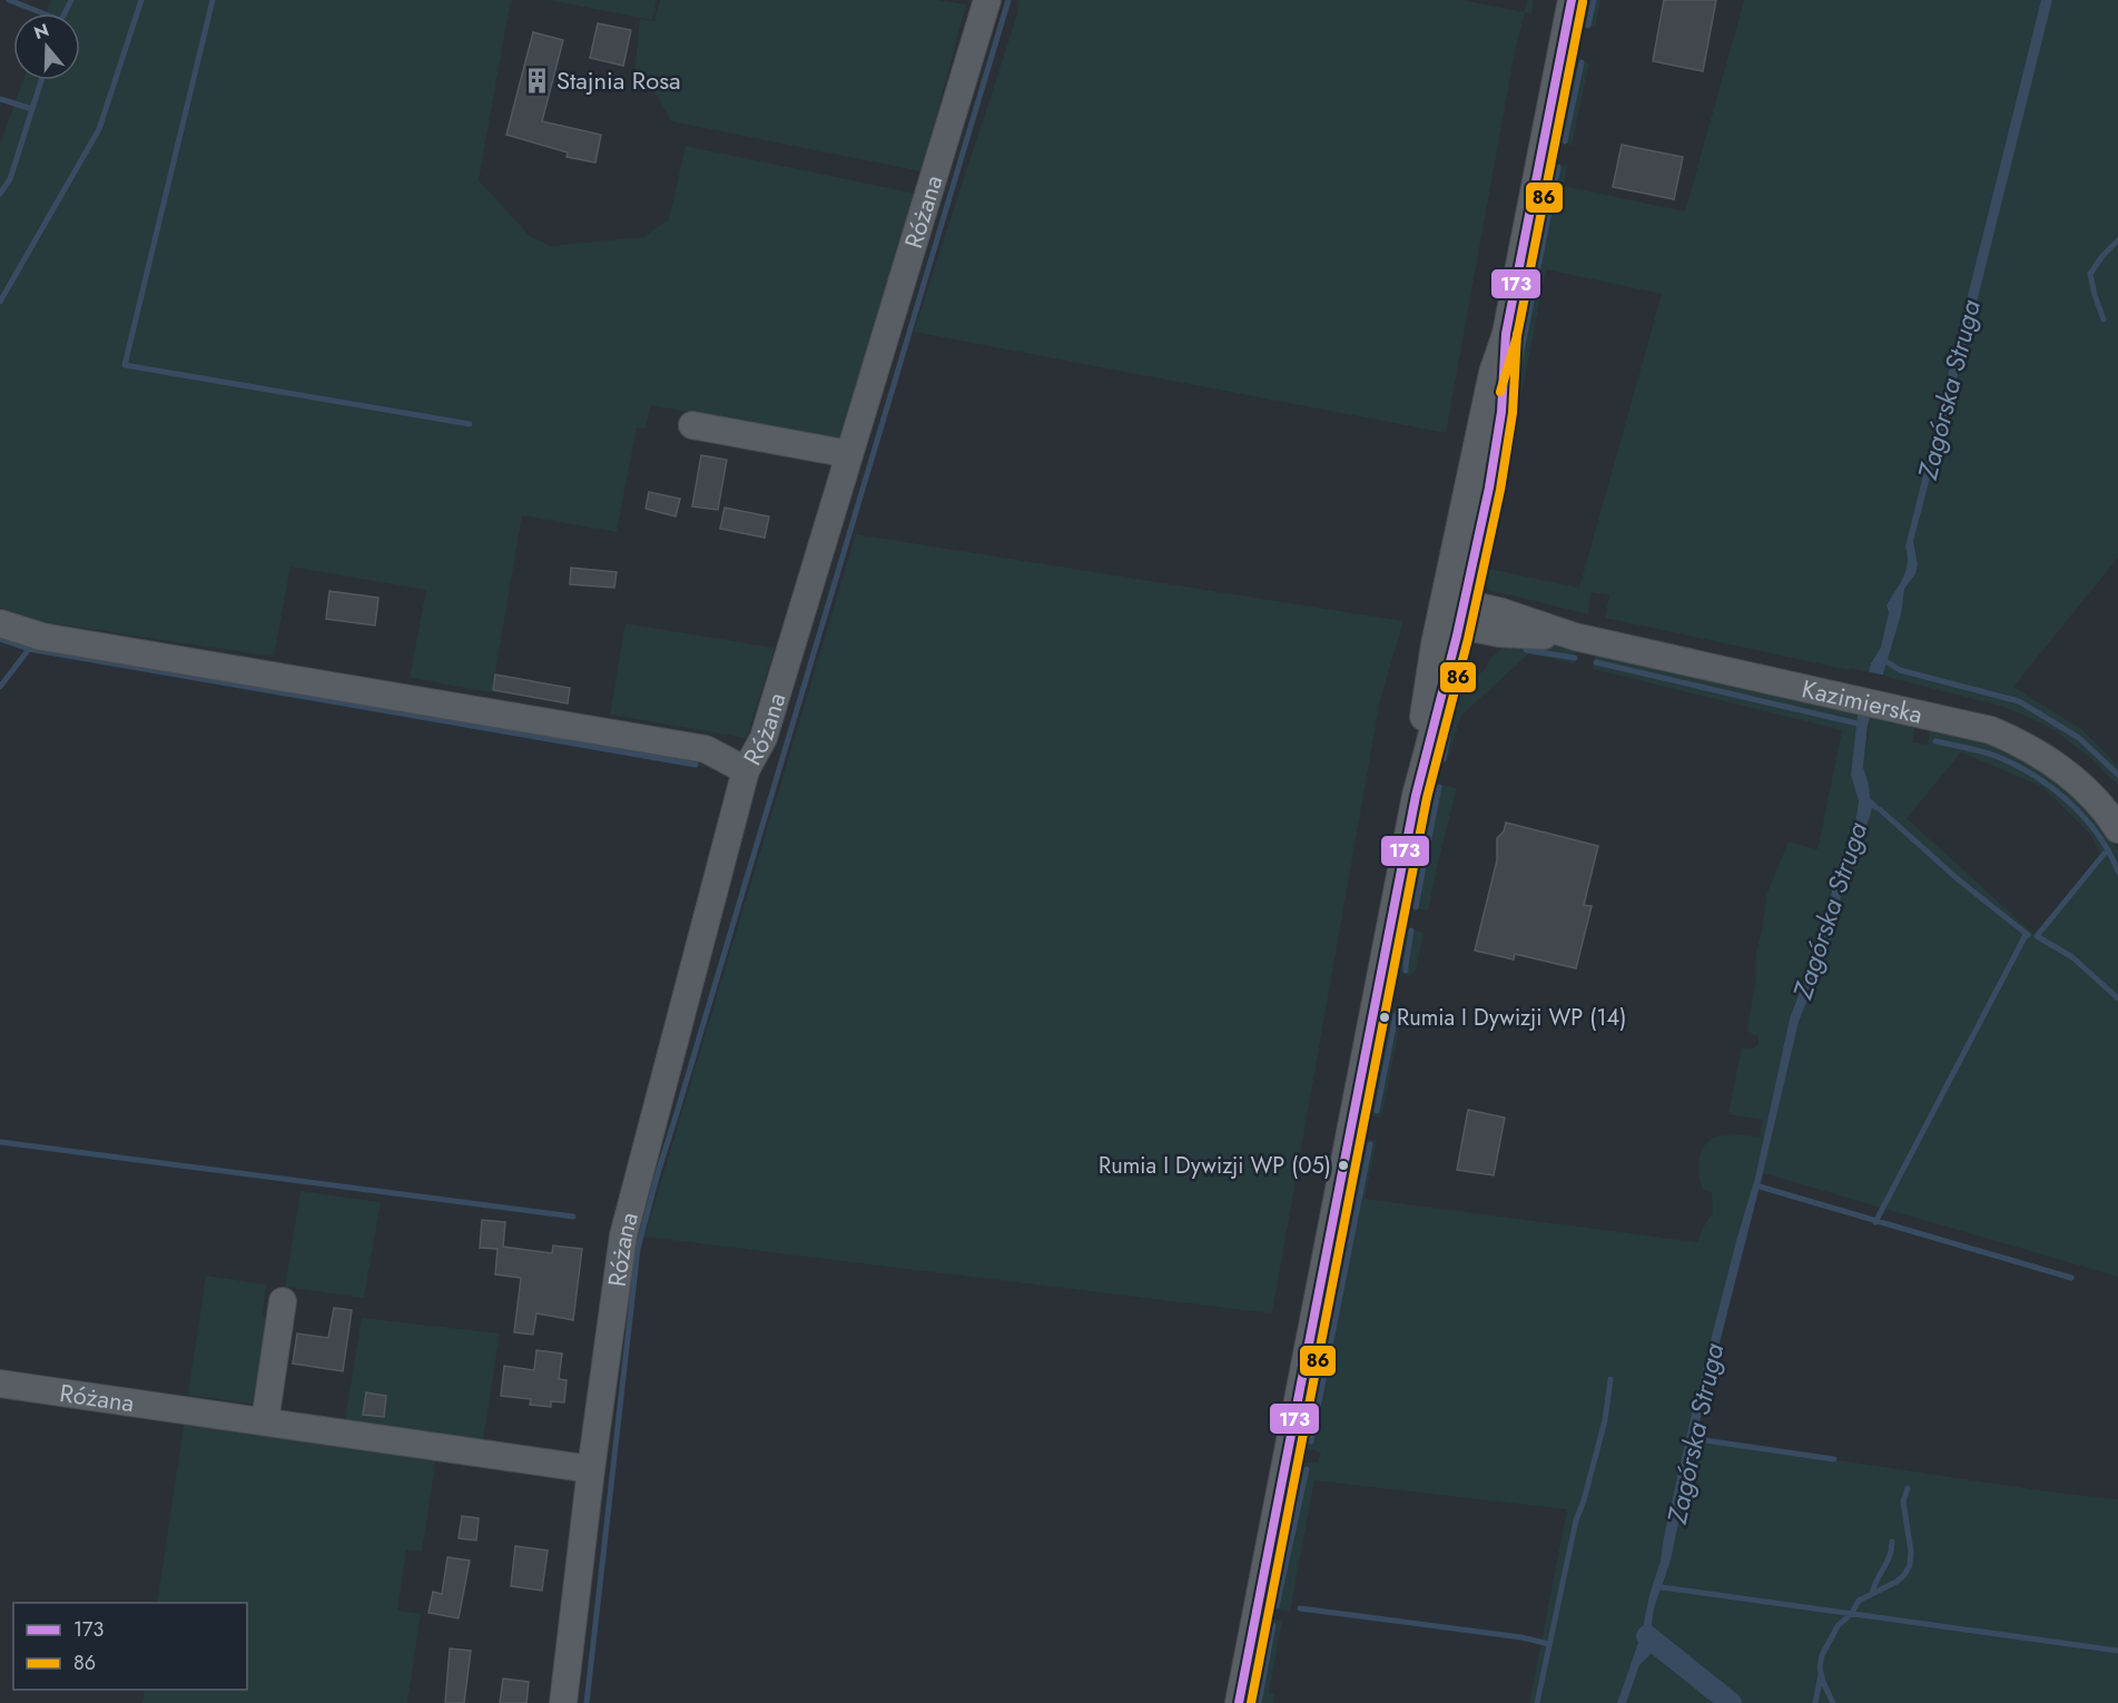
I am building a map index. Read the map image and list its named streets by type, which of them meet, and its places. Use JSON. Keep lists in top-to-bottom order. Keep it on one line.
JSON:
{"streets":{"street":["Różana","Kazimierska"]},"water":["Zagórska Struga"],"places":{"building":["Stajnia Rosa"],"other":["Rumia I Dywizji WP (14)","Rumia I Dywizji WP (05)"]},"lines":["transit line 173","transit line 86"],"legend":["173","86"],"north":"top"}
